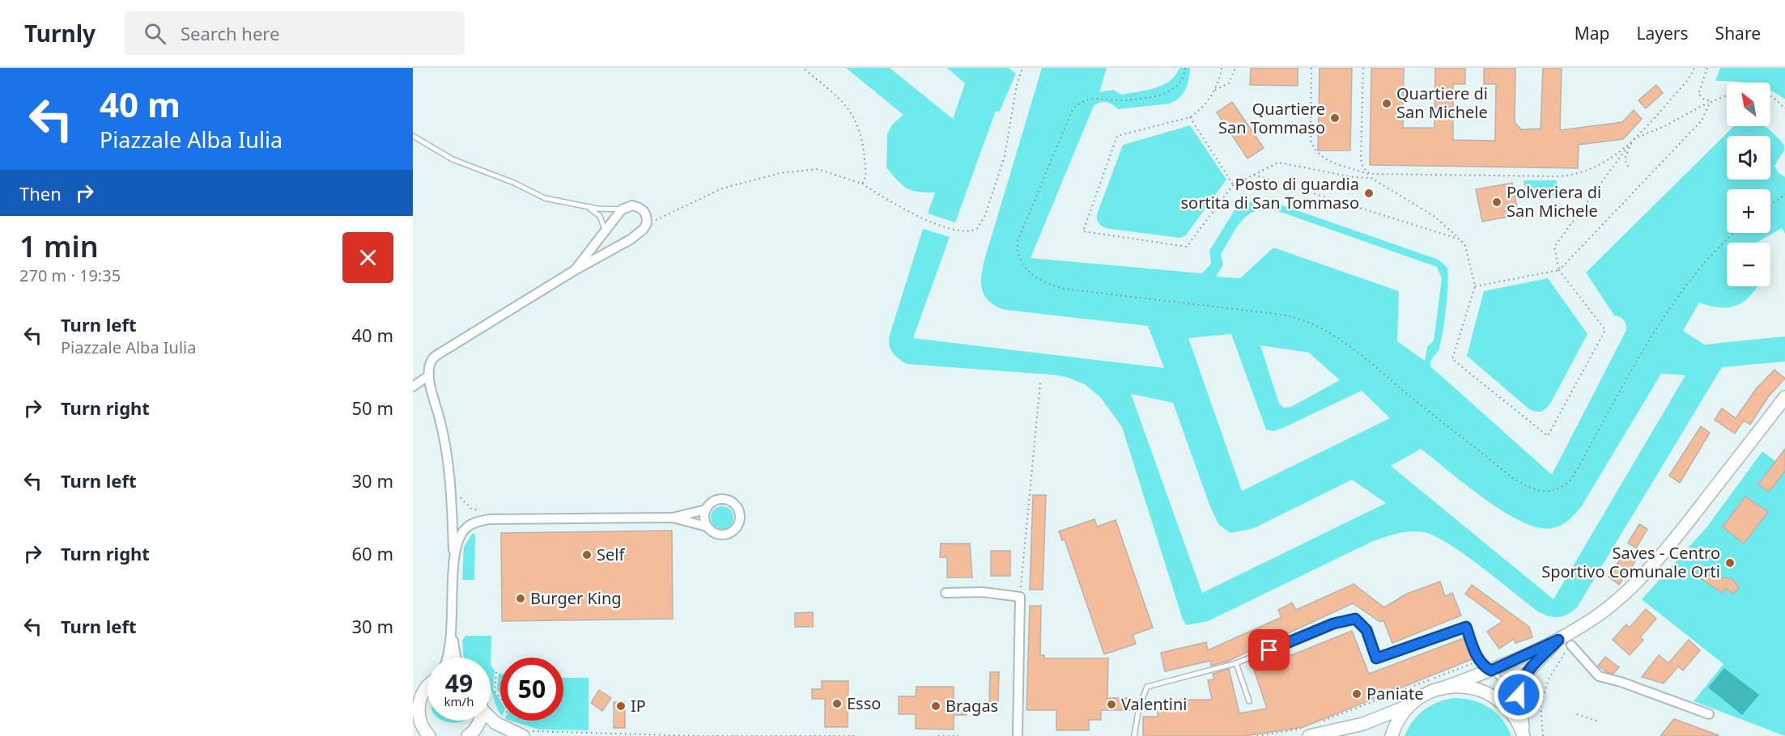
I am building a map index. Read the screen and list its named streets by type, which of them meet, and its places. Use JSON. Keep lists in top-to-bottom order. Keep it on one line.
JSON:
{"places":["Quartiere di San Michele","Quartiere San Tommaso","Posto di guardia sortita di San Tommaso","Polveriera di San Michele","Self","Saves - Centro Sportivo Comunale Orti","Burger King","Paniate","Esso","Valentini","IP","Bragas"],"north":"top left","page":{"header":"Turnly","search":"Search here","nav":["Map","Layers","Share"],"turn":["40 m","Piazzale Alba Iulia"],"map_buttons":["+","−"],"then":"Then","heading":["1 min","270 m · 19:35"],"list":[{"name":"Turn left","note":"Piazzale Alba Iulia","value":"40 m"},{"name":"Turn right","value":"50 m"},{"name":"Turn left","value":"30 m"},{"name":"Turn right","value":"60 m"},{"name":"Turn left","value":"30 m"}],"speed":"49 km/h","limit":"50"}}
